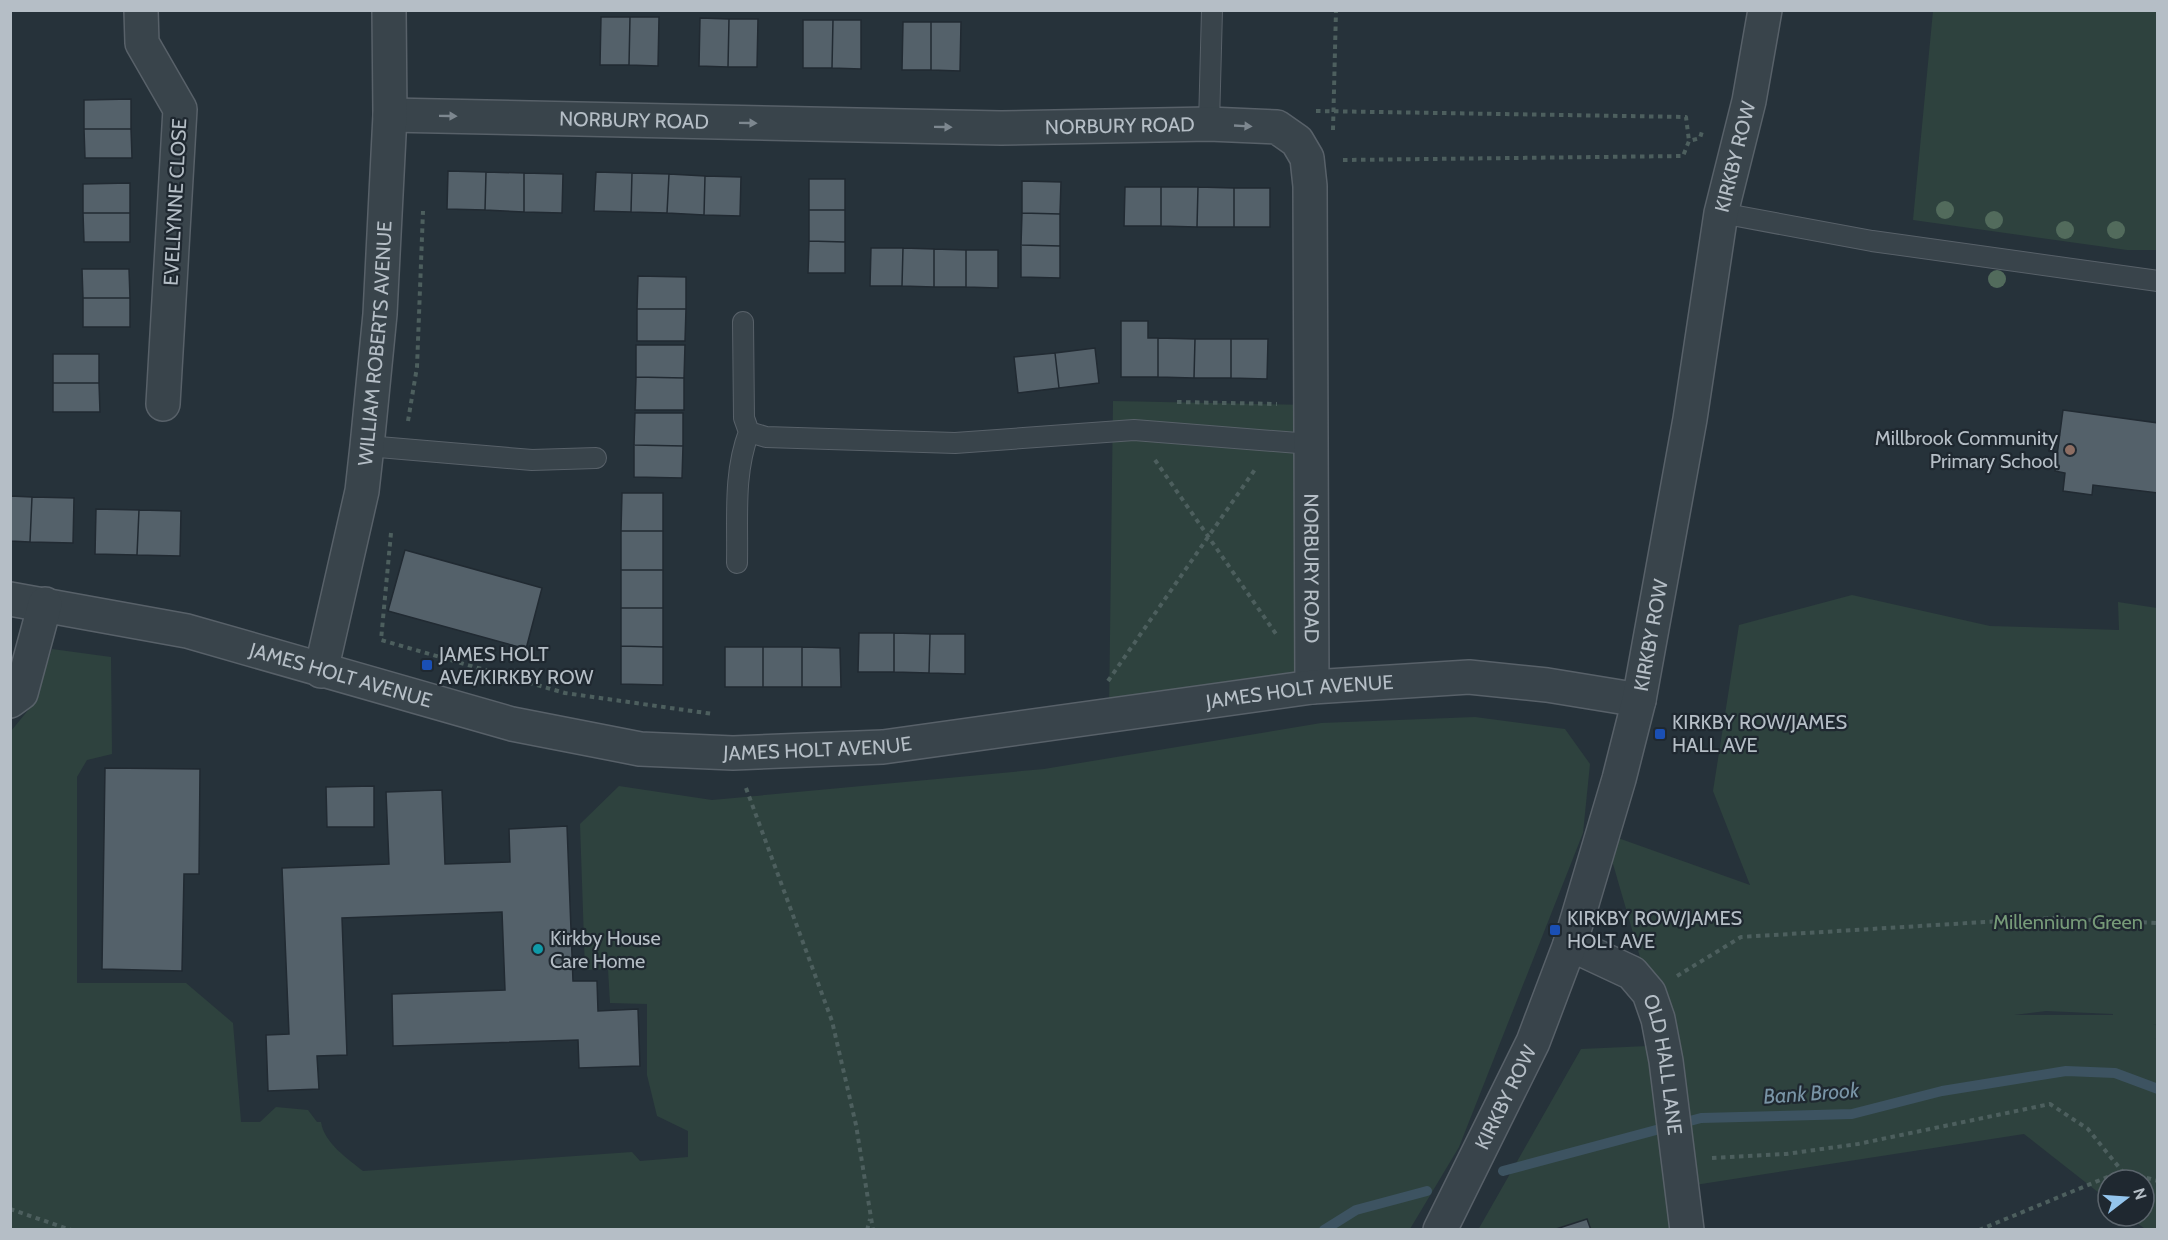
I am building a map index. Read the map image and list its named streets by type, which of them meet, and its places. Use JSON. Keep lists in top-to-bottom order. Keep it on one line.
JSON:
{"streets":{"street":["NORBURY ROAD","KIRKBY ROW","EVELLYNNE CLOSE","WILLIAM ROBERTS AVENUE","JAMES HOLT AVENUE","OLD HALL LANE"]},"crossings":[["NORBURY ROAD","WILLIAM ROBERTS AVENUE"],["NORBURY ROAD","JAMES HOLT AVENUE"],["KIRKBY ROW","JAMES HOLT AVENUE"],["KIRKBY ROW","OLD HALL LANE"],["WILLIAM ROBERTS AVENUE","JAMES HOLT AVENUE"]],"one_way":["NORBURY ROAD"],"water":["Bank Brook"],"parks":["Millennium Green"],"places":{"other":["Millbrook Community Primary School","Kirkby House Care Home"],"transit":["JAMES HOLT AVE/KIRKBY ROW","KIRKBY ROW/JAMES HALL AVE","KIRKBY ROW/JAMES HOLT AVE"]},"north":"right"}
